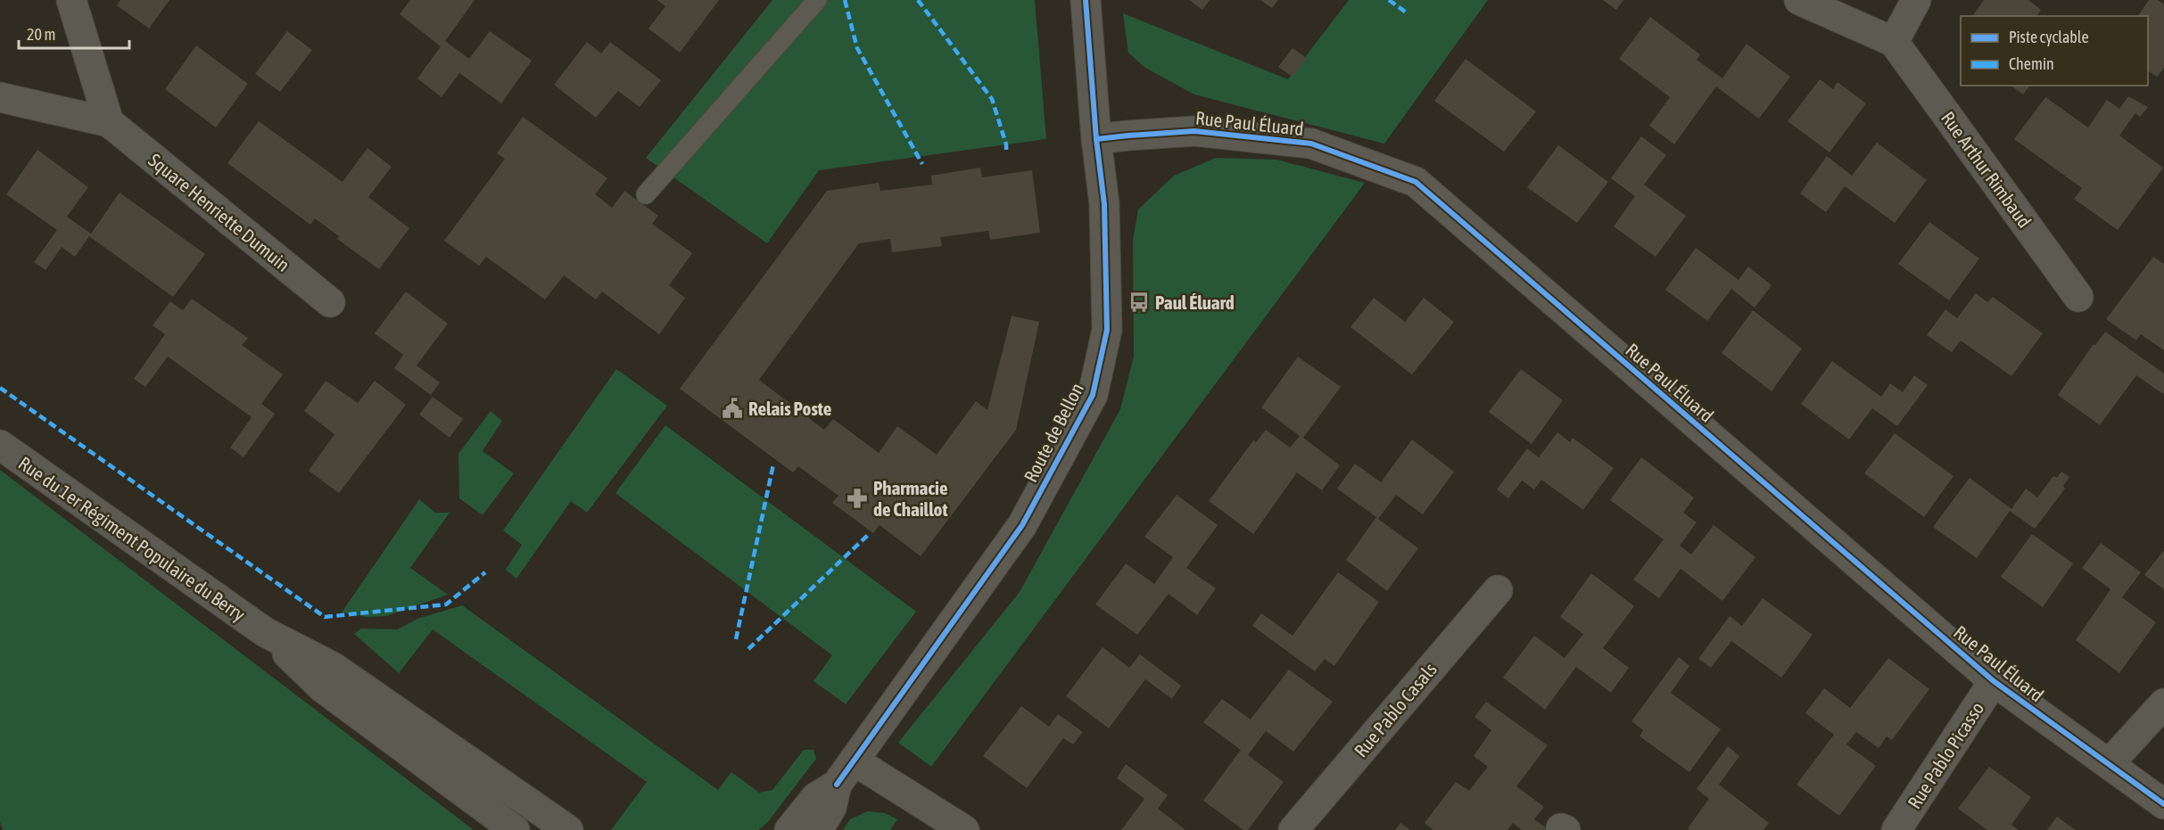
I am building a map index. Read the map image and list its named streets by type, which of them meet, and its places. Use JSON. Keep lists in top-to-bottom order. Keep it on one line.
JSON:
{"streets":{"street":["Rue Paul Éluard","Rue Arthur Rimbaud","Square Henriette Dumuin","Route de Bellon","Rue du 1er Régiment Populaire du Berry","Rue Pablo Casals","Rue Pablo Picasso"]},"crossings":[["Rue Paul Éluard","Route de Bellon"],["Rue Paul Éluard","Rue Pablo Picasso"]],"places":{"bus stop":["Paul Éluard"],"public building":["Relais Poste"],"pharmacy":["Pharmacie de Chaillot"]},"legend":["Piste cyclable","Chemin"],"scale_bar":"20 m"}
